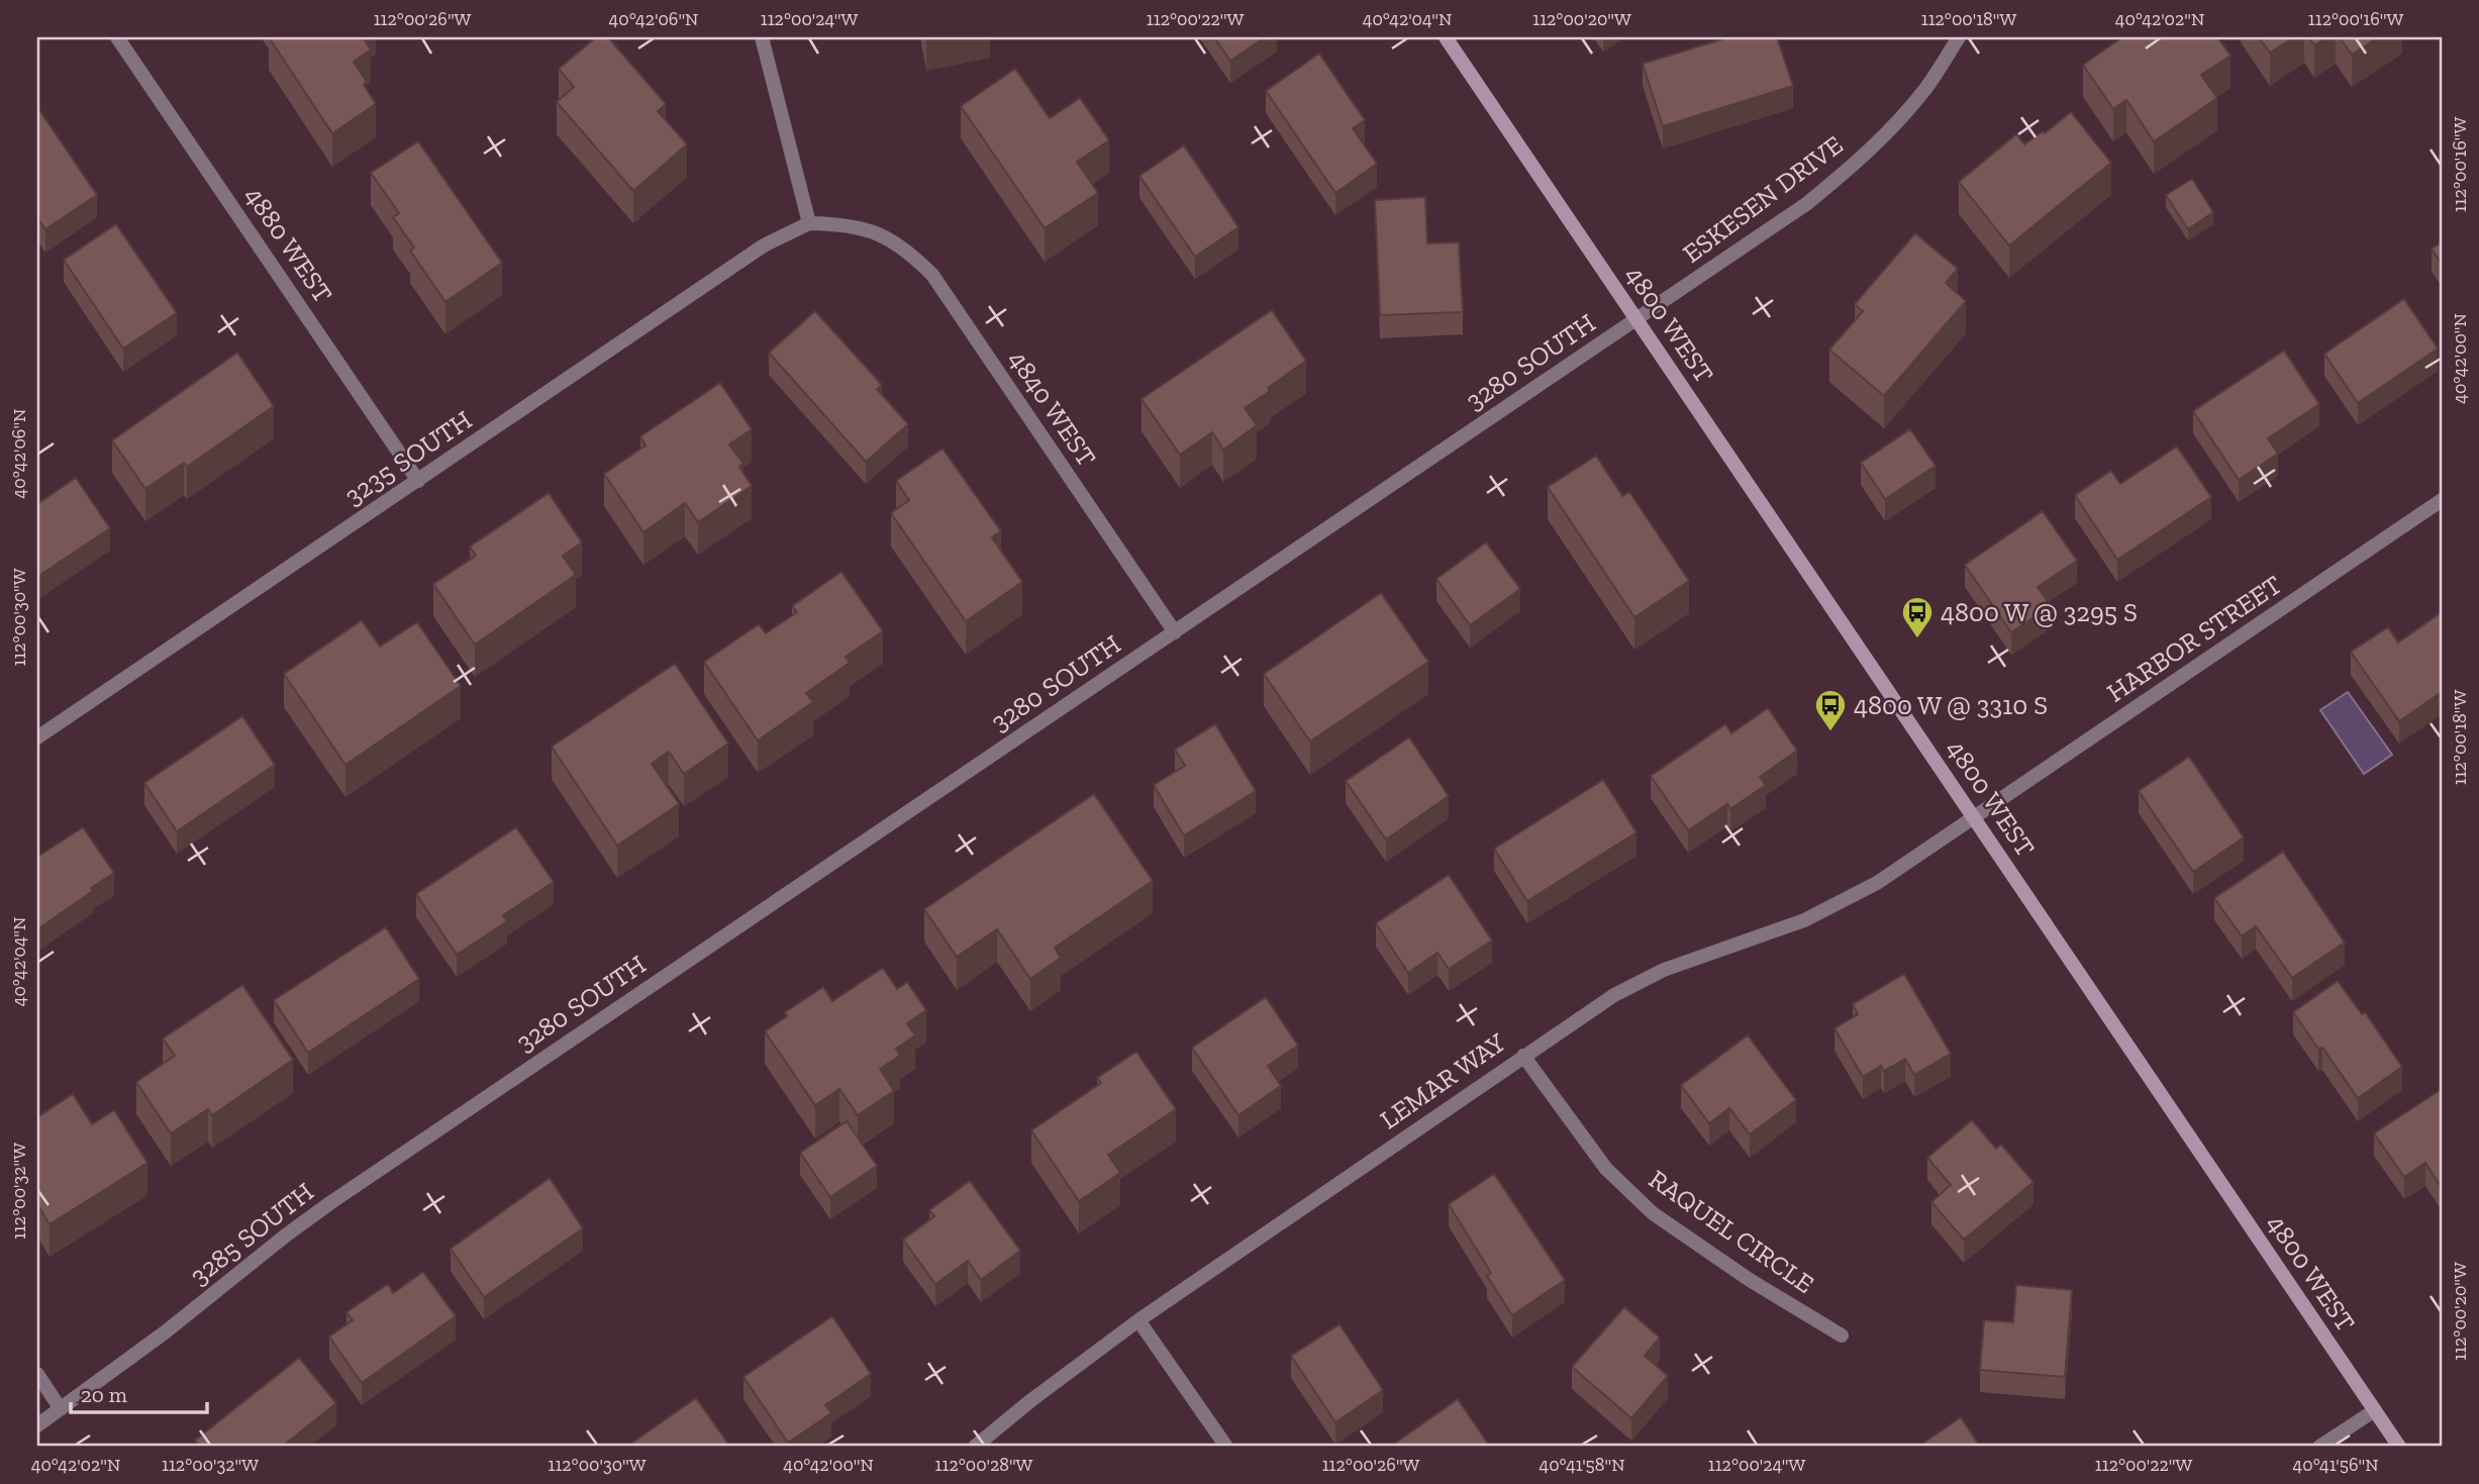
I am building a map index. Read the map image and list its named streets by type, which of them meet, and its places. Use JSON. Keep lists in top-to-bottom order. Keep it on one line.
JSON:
{"streets":{"main road":["4800 WEST"],"street":["ESKESEN DRIVE","4880 WEST","3280 SOUTH","4840 WEST","3235 SOUTH","HARBOR STREET","LEMAR WAY","RAQUEL CIRCLE","3285 SOUTH"]},"crossings":[["ESKESEN DRIVE","4800 WEST"],["ESKESEN DRIVE","3280 SOUTH"],["4880 WEST","3235 SOUTH"],["4800 WEST","3280 SOUTH"],["4800 WEST","HARBOR STREET"],["4800 WEST","LEMAR WAY"],["3280 SOUTH","4840 WEST"],["3280 SOUTH","3285 SOUTH"],["4840 WEST","3235 SOUTH"],["HARBOR STREET","LEMAR WAY"],["LEMAR WAY","RAQUEL CIRCLE"]],"places":{"bus stop":["4800 W @ 3295 S","4800 W @ 3310 S"]},"scale_bar":"20 m","coordinates":["112°00'26\"W","40°42'06\"N","112°00'24\"W","112°00'22\"W","40°42'04\"N","112°00'20\"W","112°00'18\"W","40°42'02\"N","112°00'16\"W","40°42'00\"N","112°00'30\"W","112°00'32\"W","112°00'28\"W","40°41'58\"N","40°41'56\"N"]}
